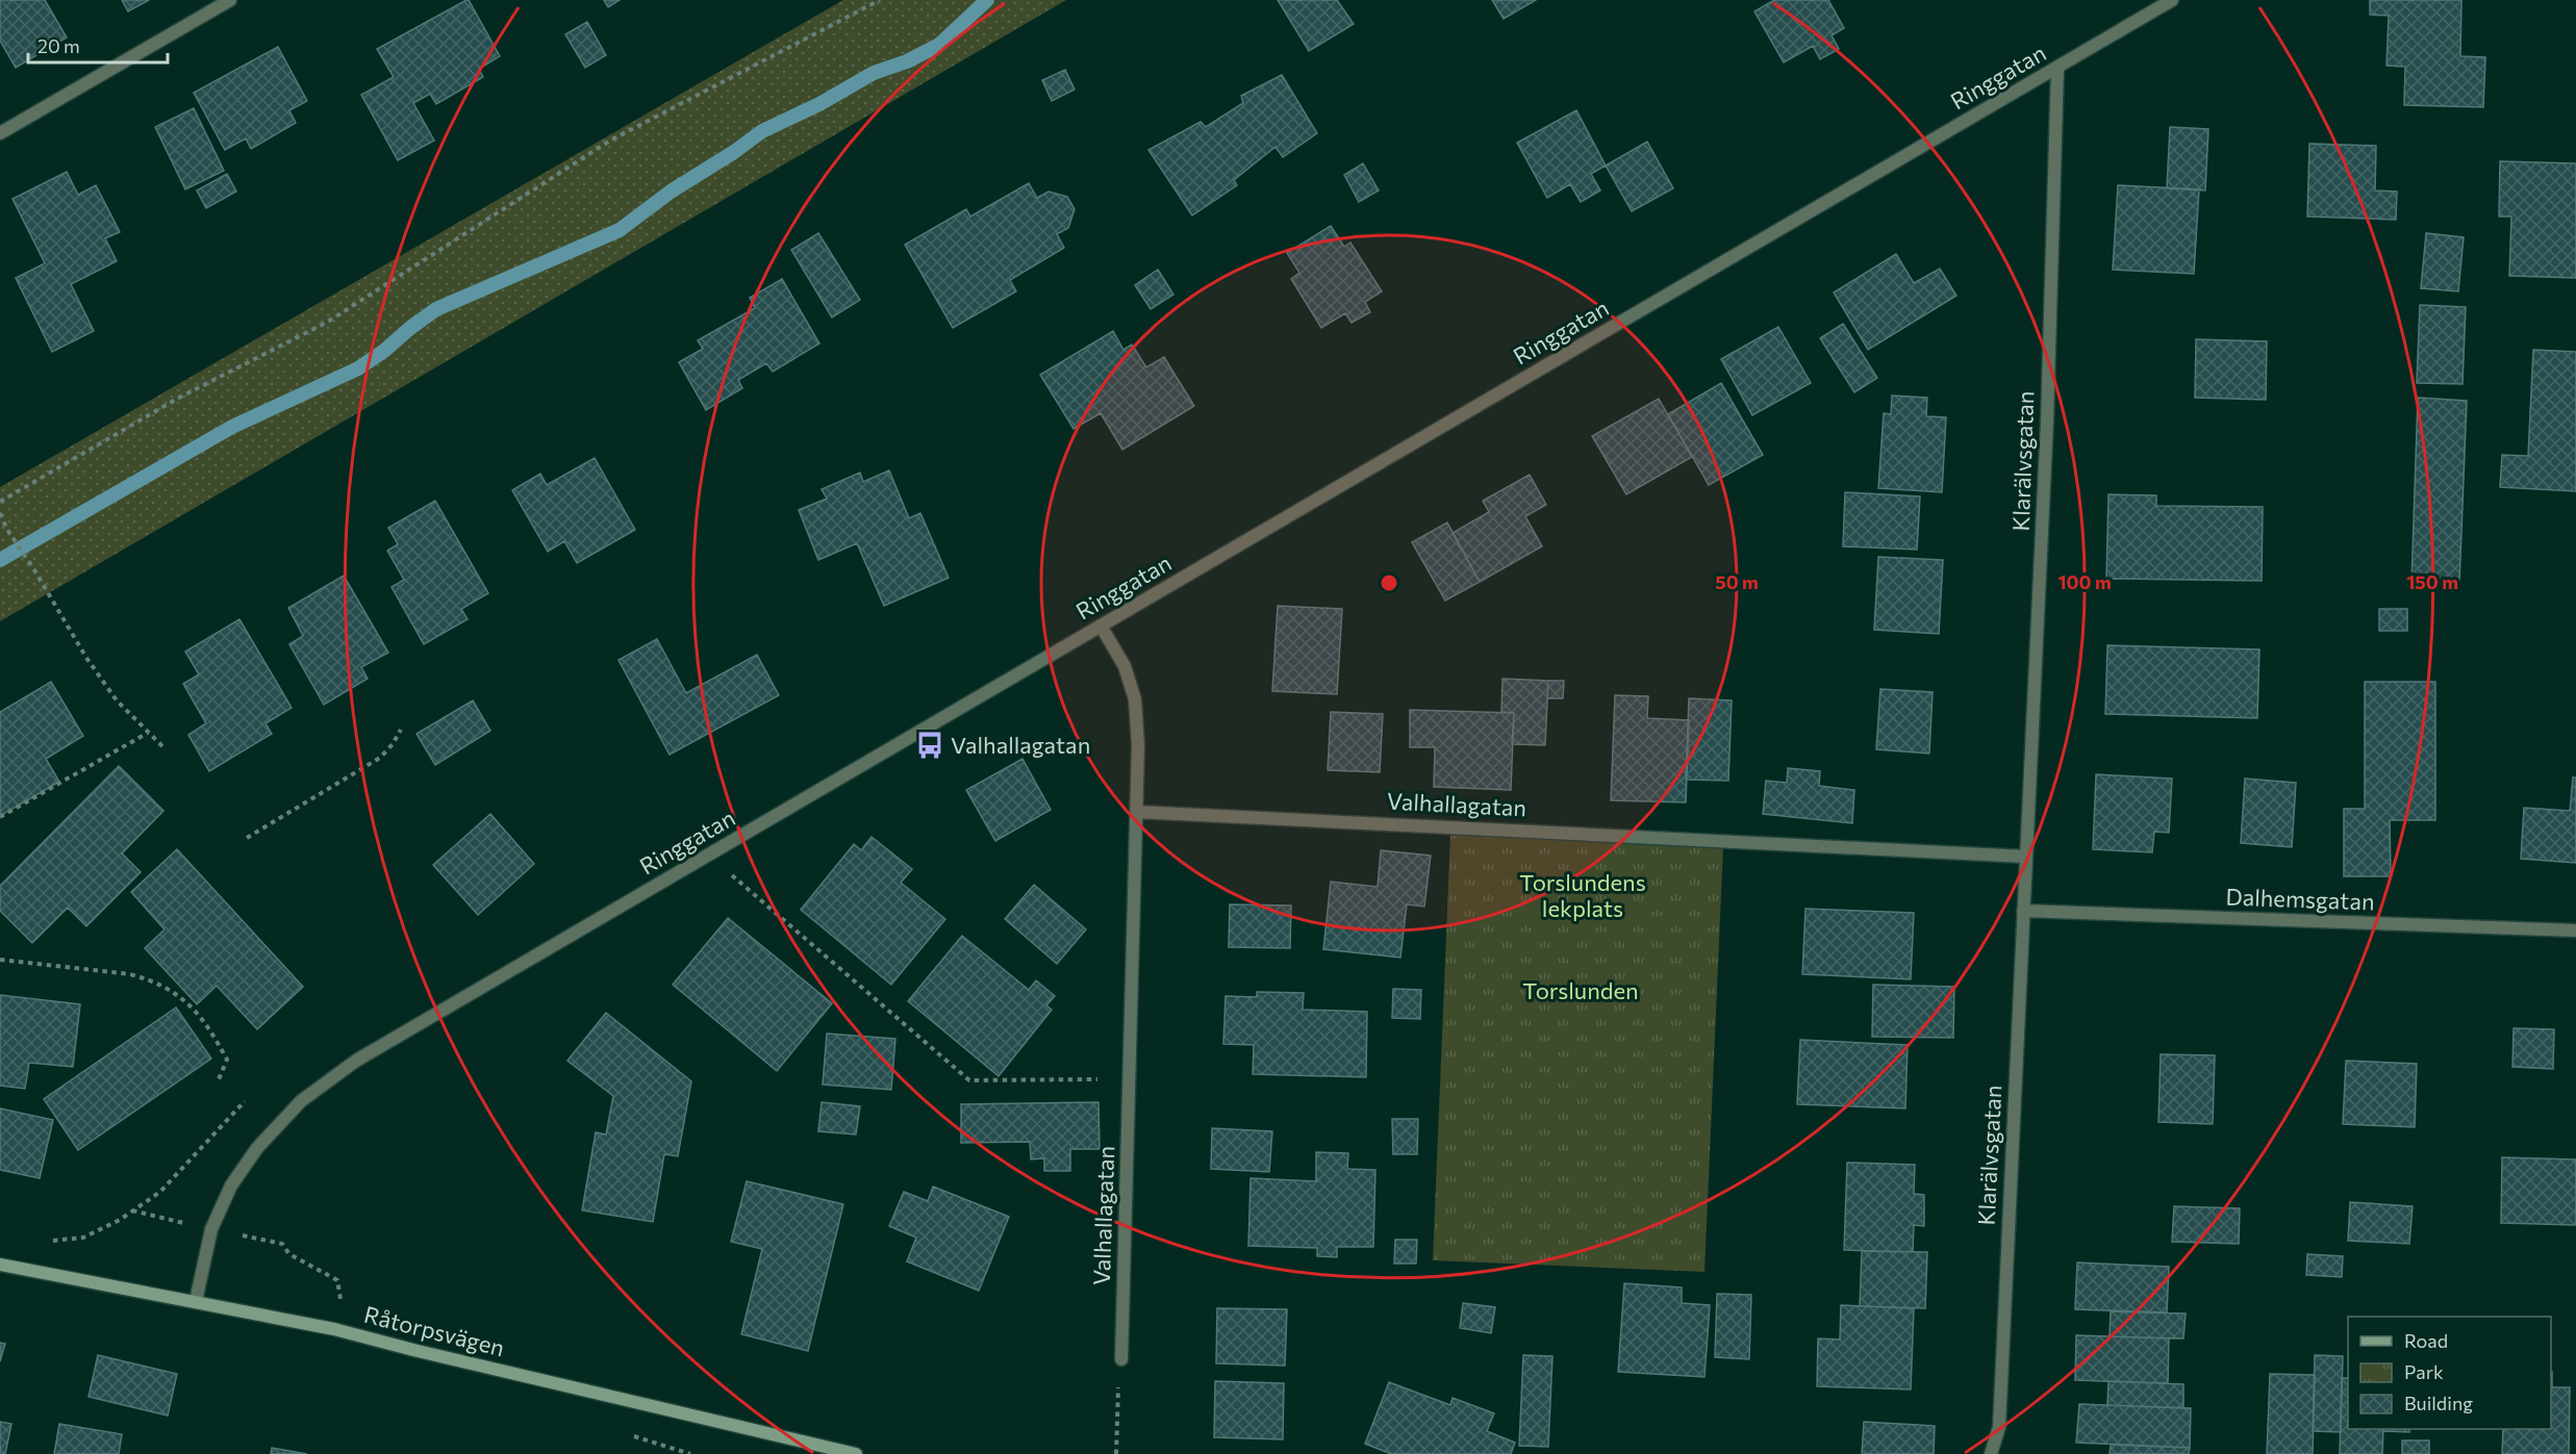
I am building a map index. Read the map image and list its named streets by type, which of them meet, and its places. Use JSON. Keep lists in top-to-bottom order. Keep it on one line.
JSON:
{"streets":{"street":["Ringgatan","Klarälvsgatan","Valhallagatan","Dalhemsgatan","Råtorpsvägen"]},"crossings":[["Ringgatan","Klarälvsgatan"],["Ringgatan","Valhallagatan"],["Ringgatan","Råtorpsvägen"],["Klarälvsgatan","Valhallagatan"],["Klarälvsgatan","Dalhemsgatan"]],"parks":["Torslundens lekplats","Torslunden"],"places":{"bus stop":["Valhallagatan"]},"legend":["Road","Park","Building"],"scale_bar":"20 m","rings":["50 m","100 m","150 m"]}
